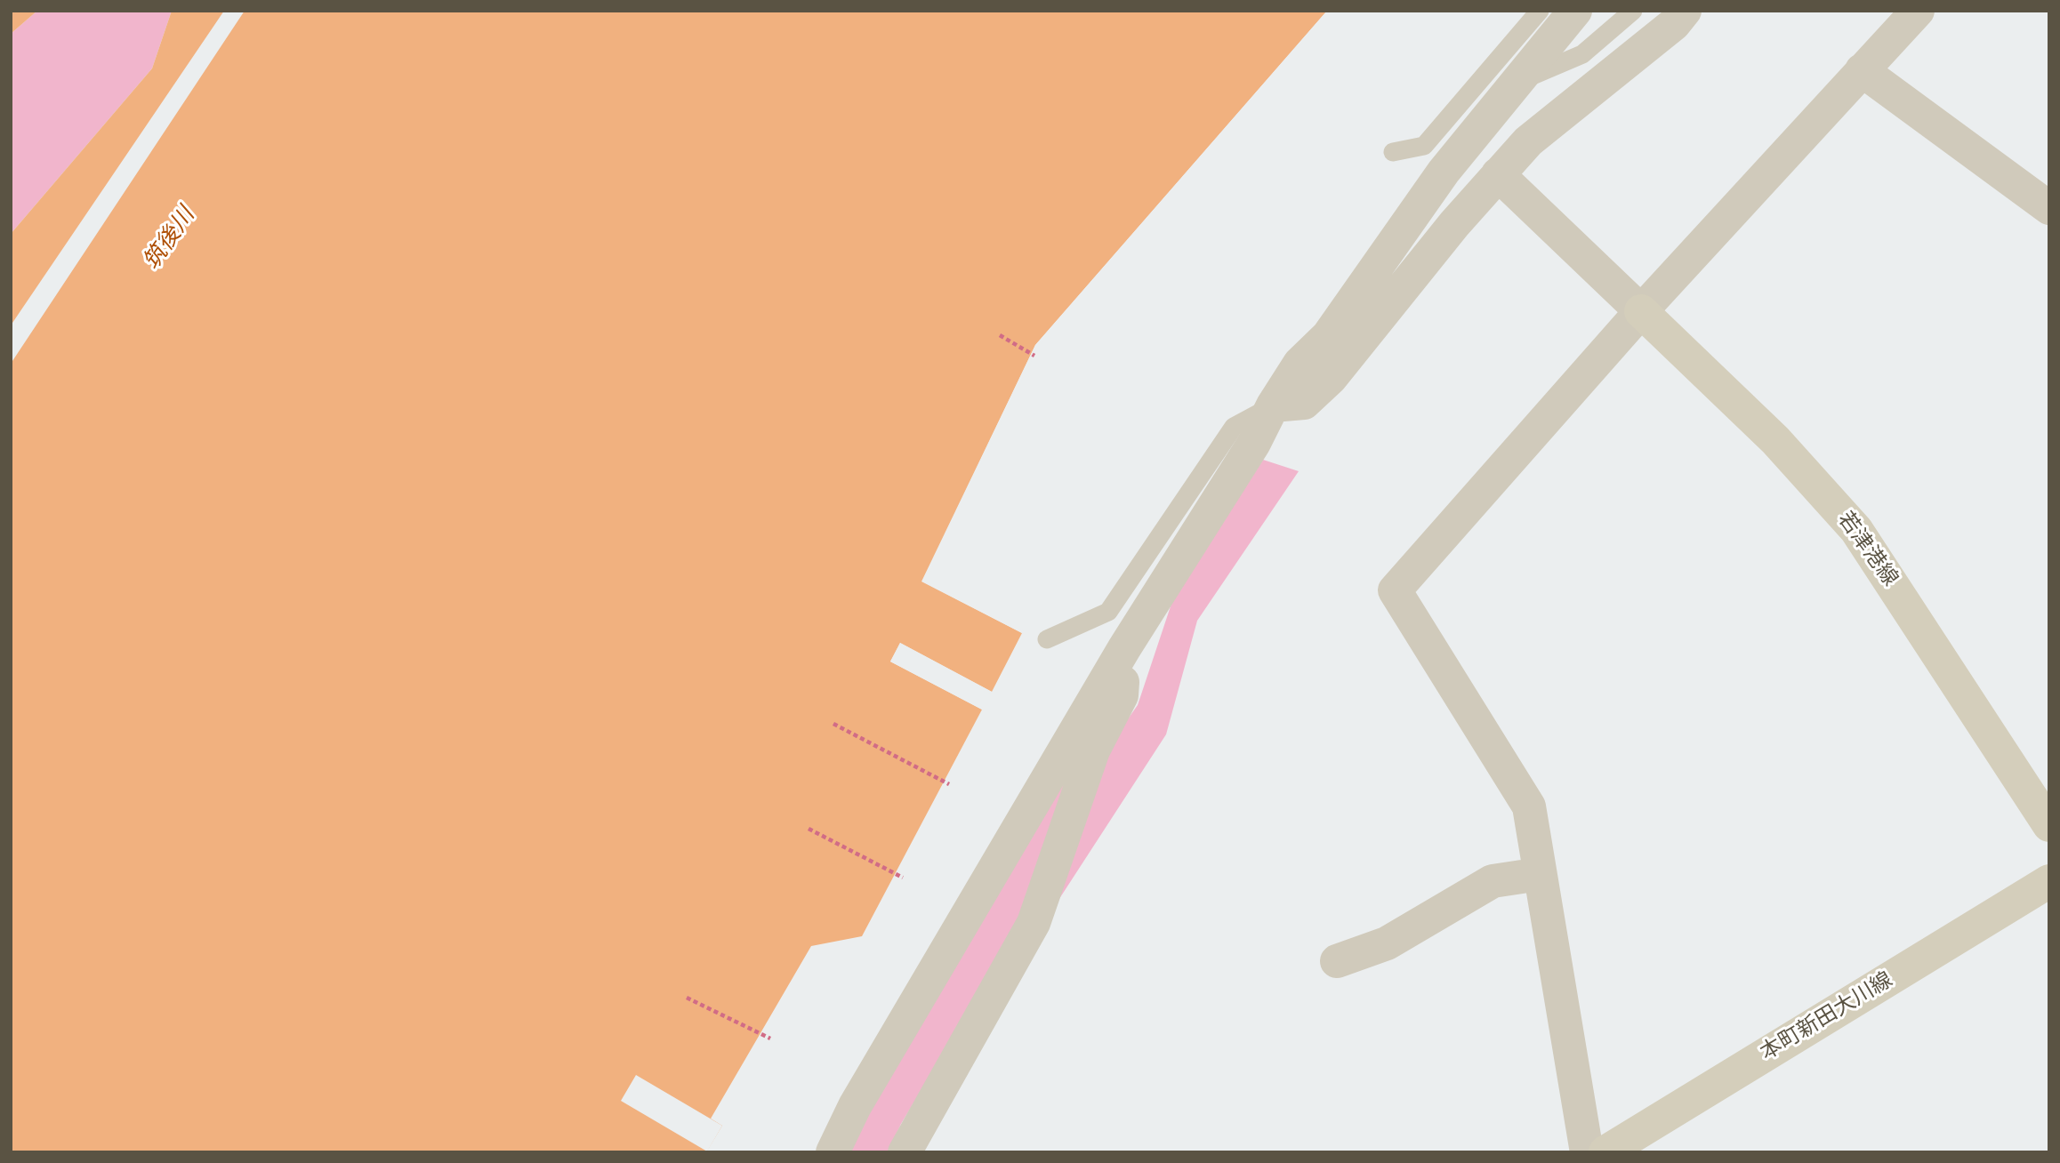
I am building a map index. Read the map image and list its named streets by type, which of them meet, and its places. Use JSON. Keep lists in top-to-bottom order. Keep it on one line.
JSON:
{"streets":{"main road":["若津港線","本町新田大川線"]},"water":["筑後川"]}
